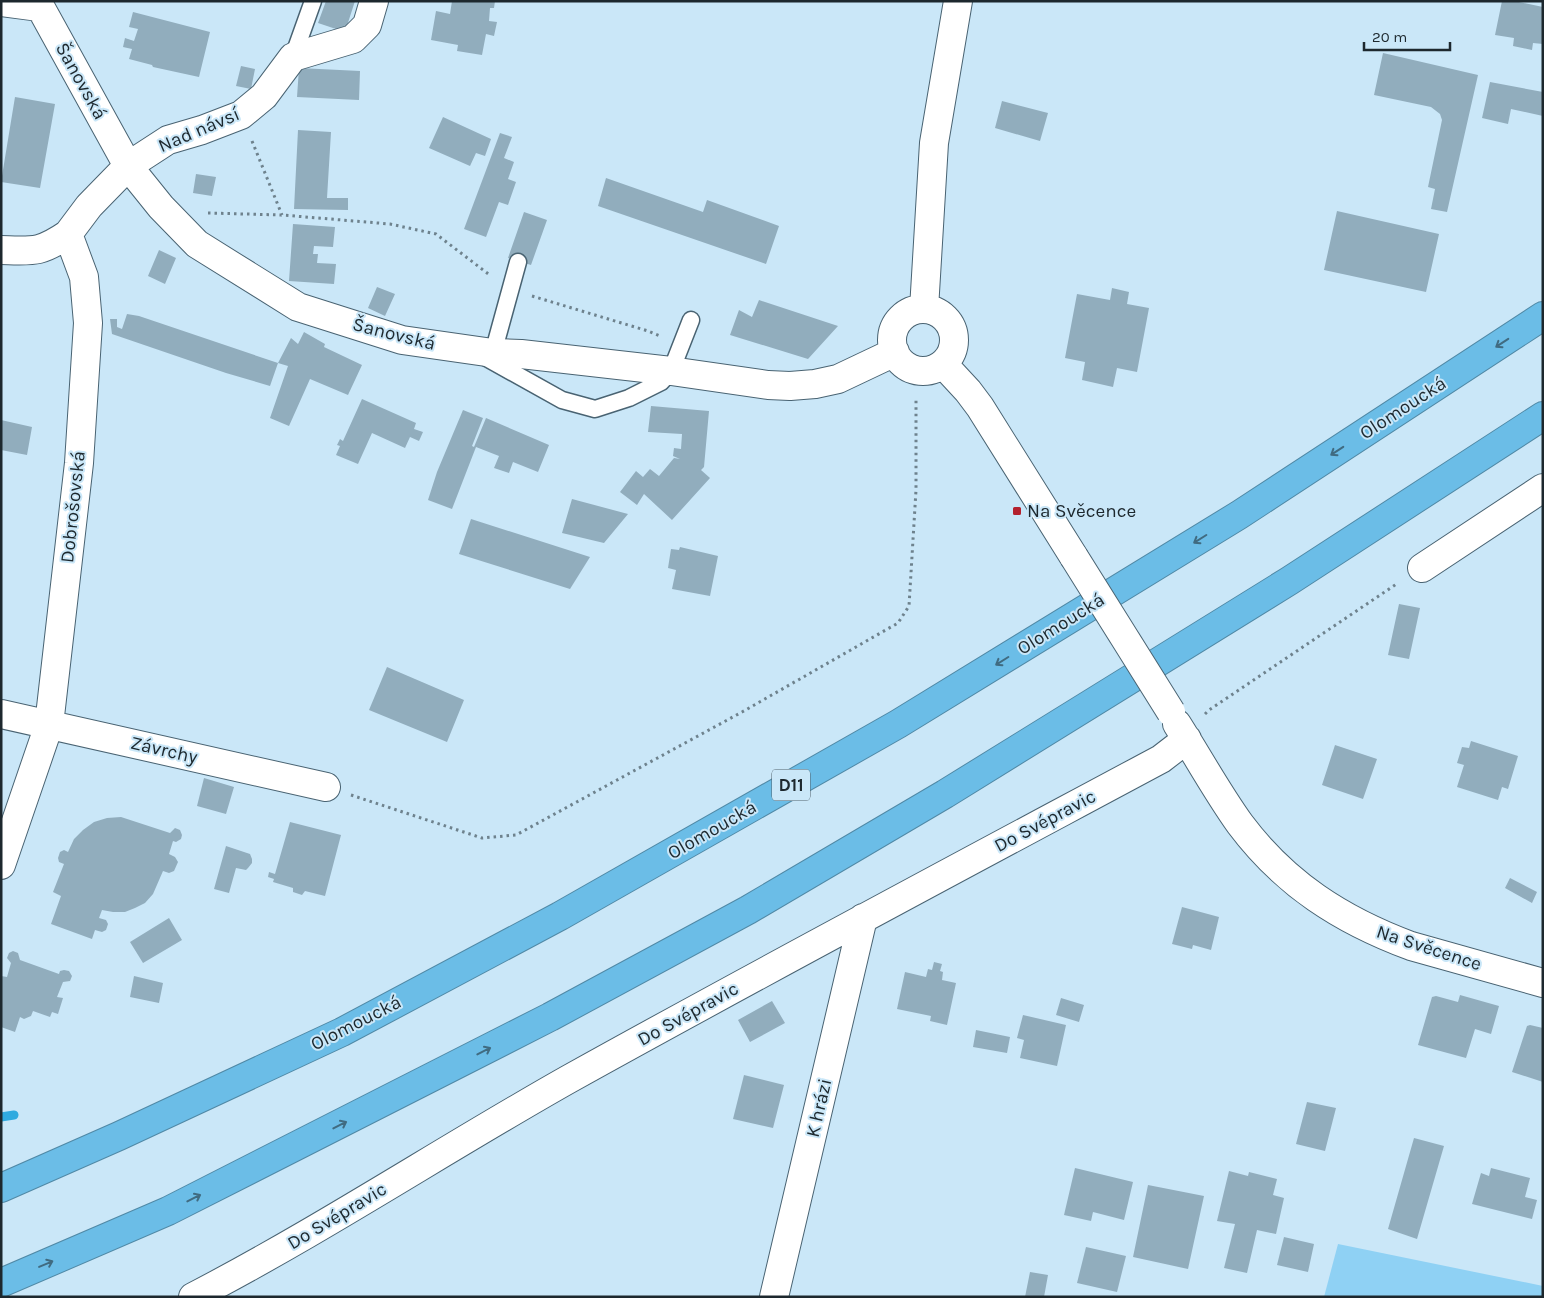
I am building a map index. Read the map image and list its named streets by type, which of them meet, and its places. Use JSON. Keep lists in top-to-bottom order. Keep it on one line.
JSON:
{"streets":{"highway":["Olomoucká","D11"],"street":["Šanovská","Nad návsí","Dobrošovská","Závrchy","Do Svépravic","Na Svěcence","K hrázi"]},"crossings":[["Šanovská","Nad návsí"],["Šanovská","Na Svěcence"],["Dobrošovská","Závrchy"],["Do Svépravic","Na Svěcence"],["Do Svépravic","K hrázi"]],"places":{"transit":["Na Svěcence"]},"scale_bar":"20 m"}
